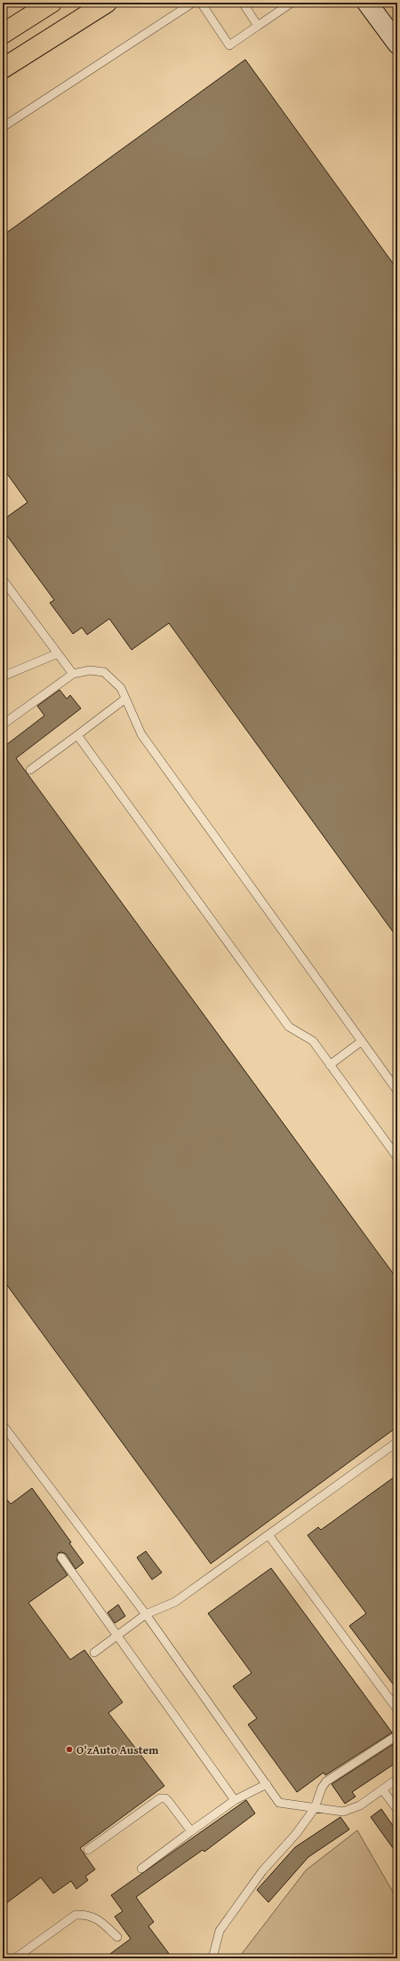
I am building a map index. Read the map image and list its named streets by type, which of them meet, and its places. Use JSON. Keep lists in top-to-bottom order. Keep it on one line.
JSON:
{"places":["O'zAuto Austem"]}
